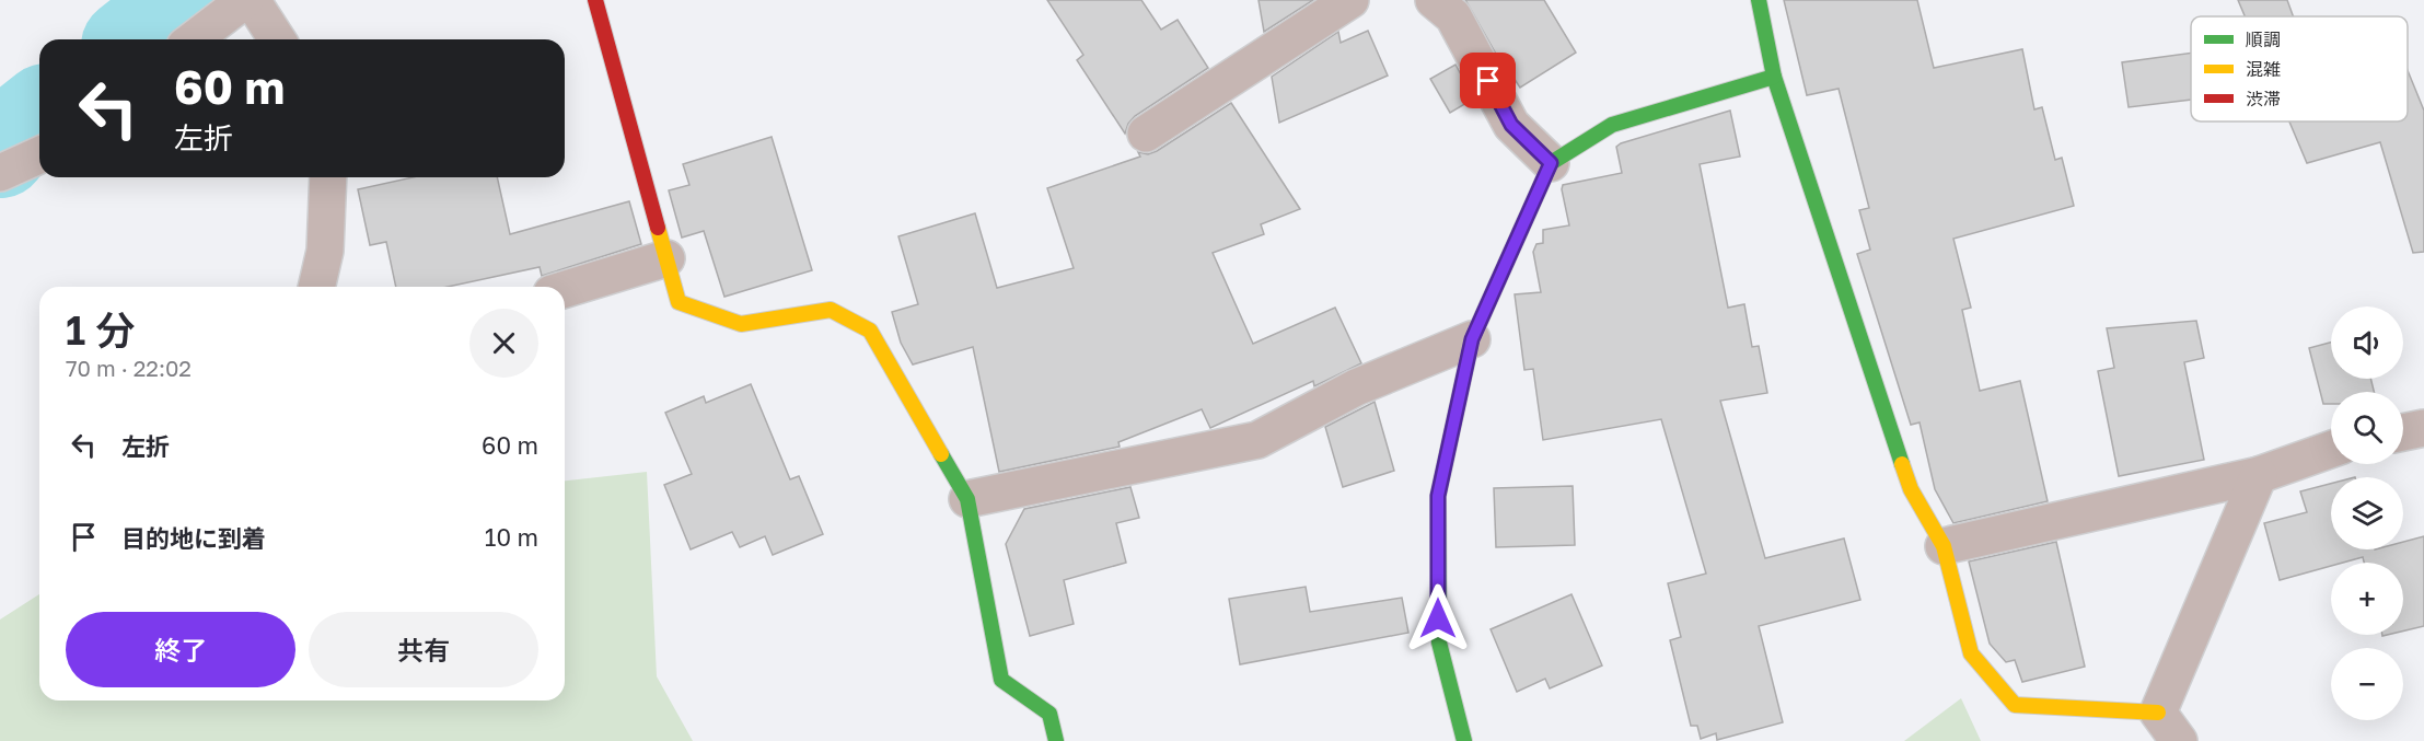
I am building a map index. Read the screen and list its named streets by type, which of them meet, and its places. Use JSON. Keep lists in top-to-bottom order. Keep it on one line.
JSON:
{"legend":["順調","混雑","渋滞"],"page":{"turn":["60 m","左折"],"heading":["1 分","70 m · 22:02"],"map_buttons":["+","−"],"list":[{"name":"左折","value":"60 m"},{"name":"目的地に到着","value":"10 m"}],"buttons":["終了","共有"]}}
